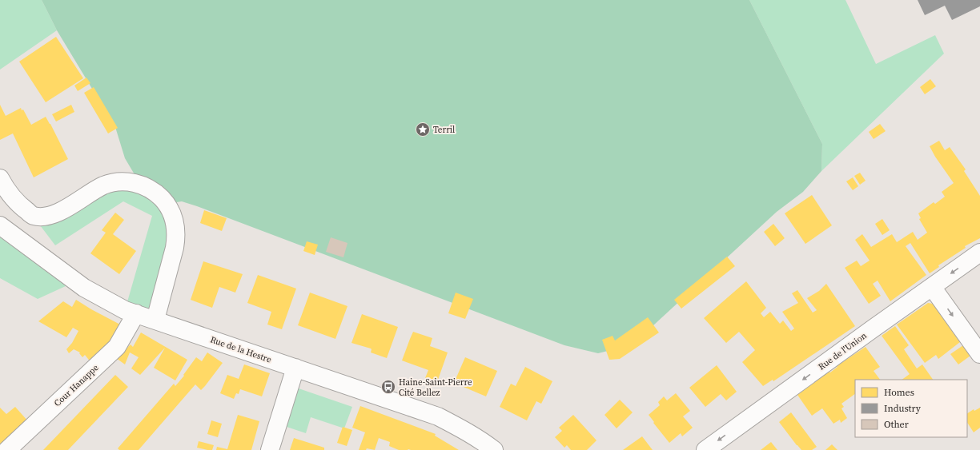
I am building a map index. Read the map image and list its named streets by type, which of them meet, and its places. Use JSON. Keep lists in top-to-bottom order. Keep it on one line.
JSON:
{"streets":{"street":["Rue de la Hestre","Rue de l'Union","Cour Hanappe"]},"crossings":[["Rue de la Hestre","Cour Hanappe"]],"one_way":["Rue de l'Union"],"places":{"place":["Terril"],"bus stop":["Haine-Saint-Pierre Cité Bellez"]},"legend":["Homes","Industry","Other"]}
